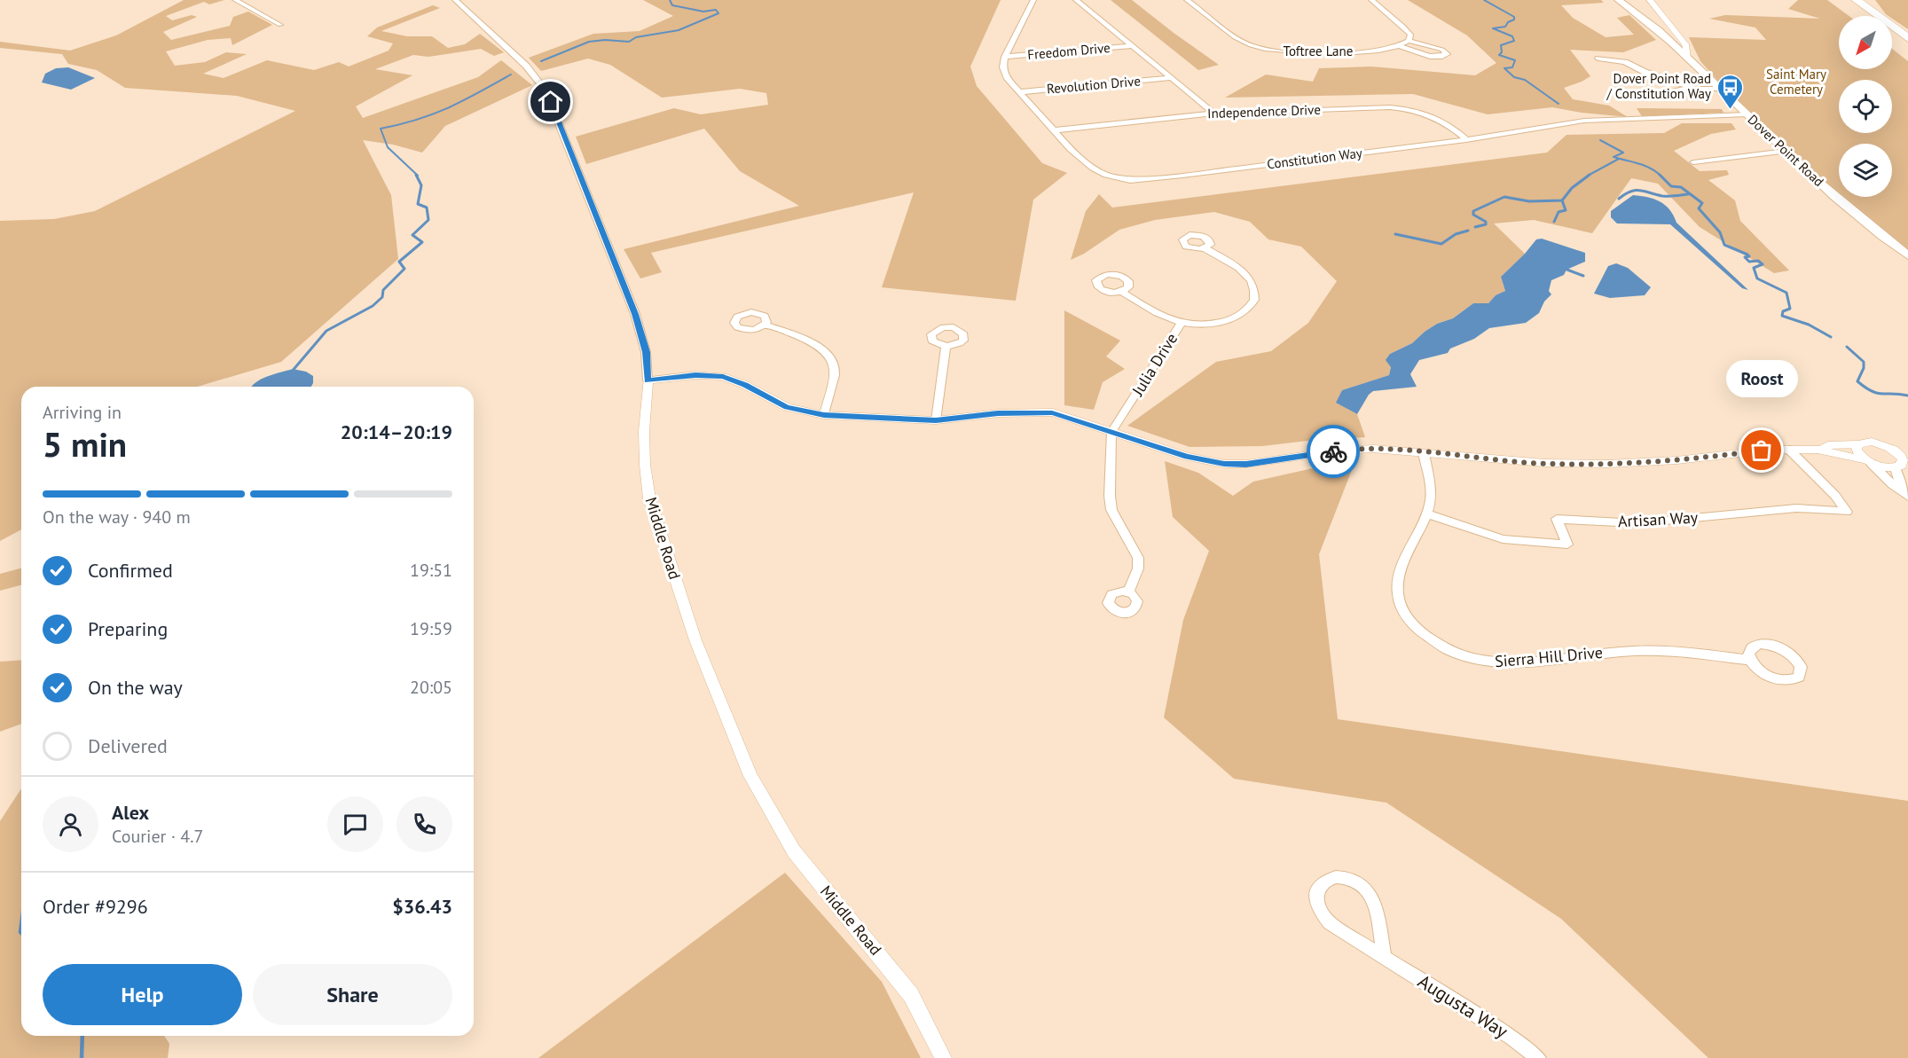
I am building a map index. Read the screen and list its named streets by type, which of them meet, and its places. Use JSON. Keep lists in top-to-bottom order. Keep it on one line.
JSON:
{"streets":{"main road":["Dover Point Road"],"street":["Freedom Drive","Toftree Lane","Revolution Drive","Independence Drive","Constitution Way","Julia Drive","Artisan Way","Middle Road","Sierra Hill Drive","Augusta Way"]},"crossings":[["Freedom Drive","Constitution Way"],["Revolution Drive","Constitution Way"],["Independence Drive","Constitution Way"],["Dover Point Road","Constitution Way"],["Artisan Way","Sierra Hill Drive"]],"parks":["Saint Mary Cemetery"],"places":{"bus stop":["Dover Point Road / Constitution Way"],"other":["Roost"]},"north":"bottom left","page":{"bubble":"Roost","heading":["5 min","Arriving in","20:14–20:19"],"panel":["Alex","Courier · 4.7","Order #9296","$36.43"],"bar":"On the way · 940 m","list":[["Confirmed","19:51"],["Preparing","19:59"],["On the way","20:05"],"Delivered"],"buttons":["Help","Share"]}}
